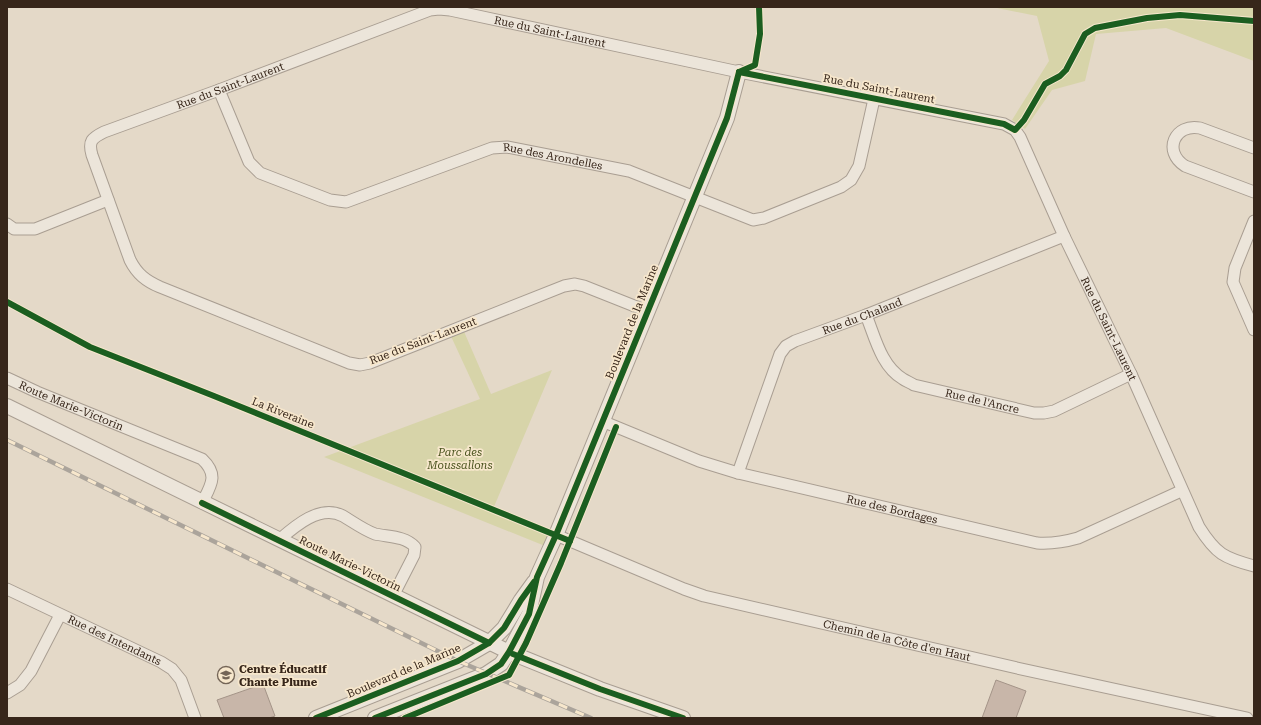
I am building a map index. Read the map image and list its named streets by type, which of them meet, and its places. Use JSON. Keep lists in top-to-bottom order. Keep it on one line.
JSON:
{"streets":{"street":["Rue du Saint-Laurent","Rue des Arondelles","Rue du Chaland","Boulevard de la Marine","Rue de l'Ancre","Route Marie-Victorin","Rue des Bordages","Chemin de la Côte d'en Haut","Rue des Intendants"],"cycle path":["La Riveraine"]},"crossings":[["Rue du Saint-Laurent","Rue des Arondelles"],["Rue du Saint-Laurent","Rue du Chaland"],["Rue du Saint-Laurent","Boulevard de la Marine"],["Rue du Saint-Laurent","Rue de l'Ancre"],["Rue du Saint-Laurent","Rue des Bordages"],["Rue des Arondelles","Boulevard de la Marine"],["Rue du Chaland","Rue de l'Ancre"],["Rue du Chaland","Rue des Bordages"],["Boulevard de la Marine","Route Marie-Victorin"],["Boulevard de la Marine","Rue des Bordages"],["Boulevard de la Marine","Chemin de la Côte d'en Haut"]],"parks":["Parc des Moussallons"],"places":{"school or university":["Centre Éducatif Chante Plume"]}}
